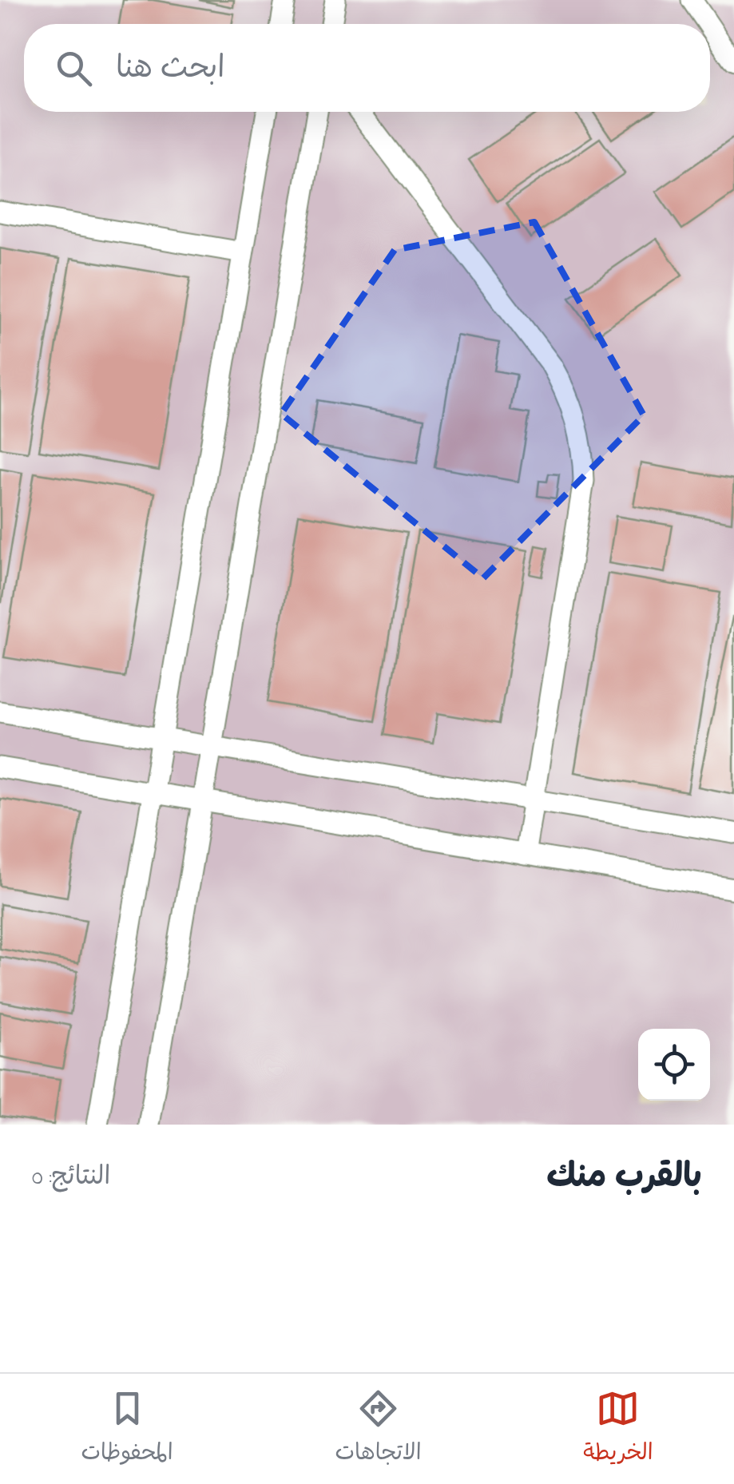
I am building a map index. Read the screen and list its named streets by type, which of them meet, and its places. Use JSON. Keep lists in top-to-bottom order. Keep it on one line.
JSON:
{"page":{"search":"ابحث هنا","heading":["بالقرب منك","النتائج: 0"],"nav":["الخريطة","الاتجاهات","المحفوظات"]}}
